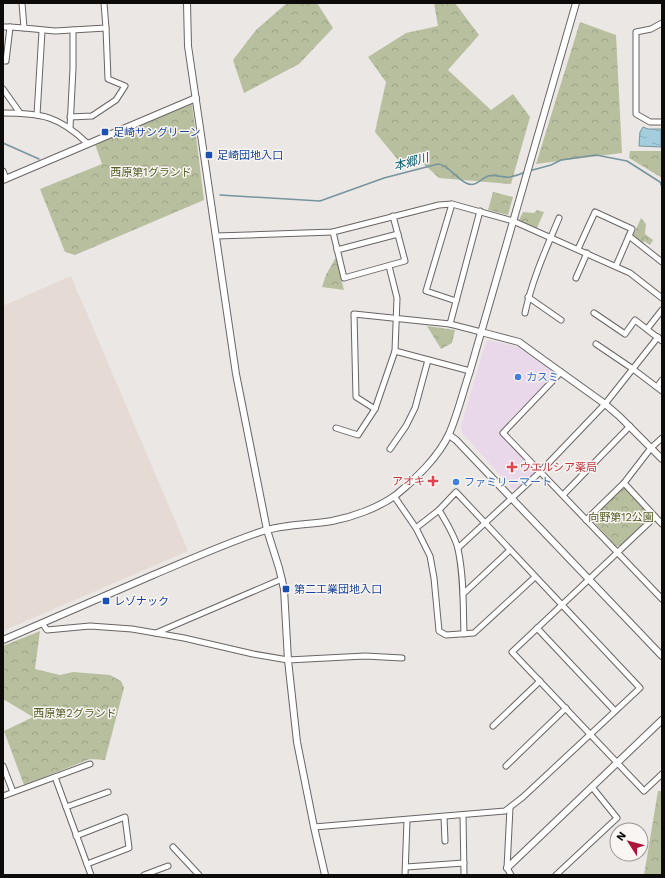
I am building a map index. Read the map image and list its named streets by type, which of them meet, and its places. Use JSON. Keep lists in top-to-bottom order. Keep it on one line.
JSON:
{"water":["本郷川"],"parks":["西原第1グランド","向野第12公園","西原第2グランド"],"places":{"transit":["足崎サングリーン","足崎団地入口","第二工業団地入口","レゾナック"],"other":["カスミ","ファミリーマート"],"health":["ウエルシア薬局","アオキ"]},"north":"top left"}
